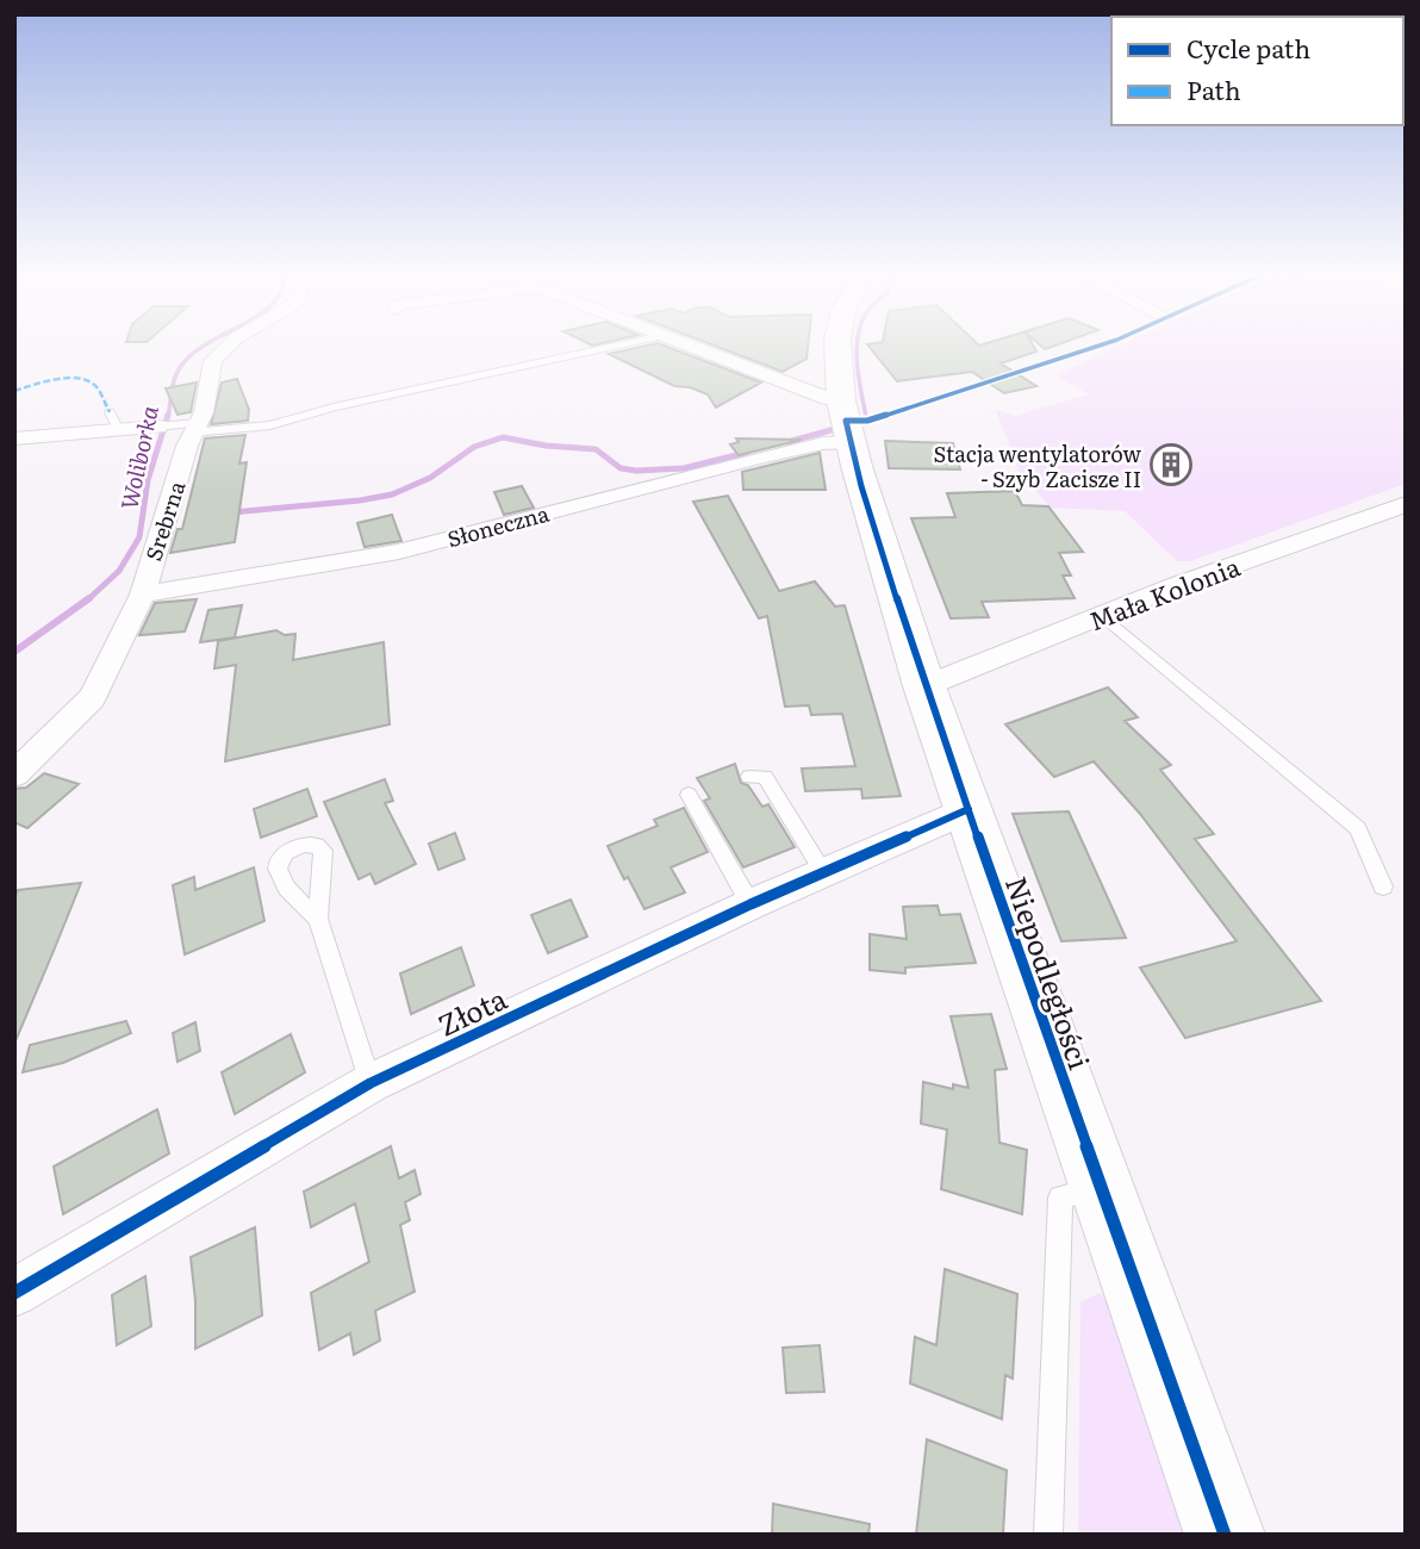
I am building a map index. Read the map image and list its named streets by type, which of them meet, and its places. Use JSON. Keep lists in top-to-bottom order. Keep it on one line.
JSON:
{"streets":{"street":["Srebrna","Słoneczna","Mała Kolonia","Niepodległości","Złota"]},"crossings":[["Srebrna","Słoneczna"],["Słoneczna","Niepodległości"],["Mała Kolonia","Niepodległości"],["Niepodległości","Złota"]],"water":["Woliborka"],"places":{"building":["Stacja wentylatorów - Szyb Zacisze II"]},"legend":["Cycle path","Path"]}
